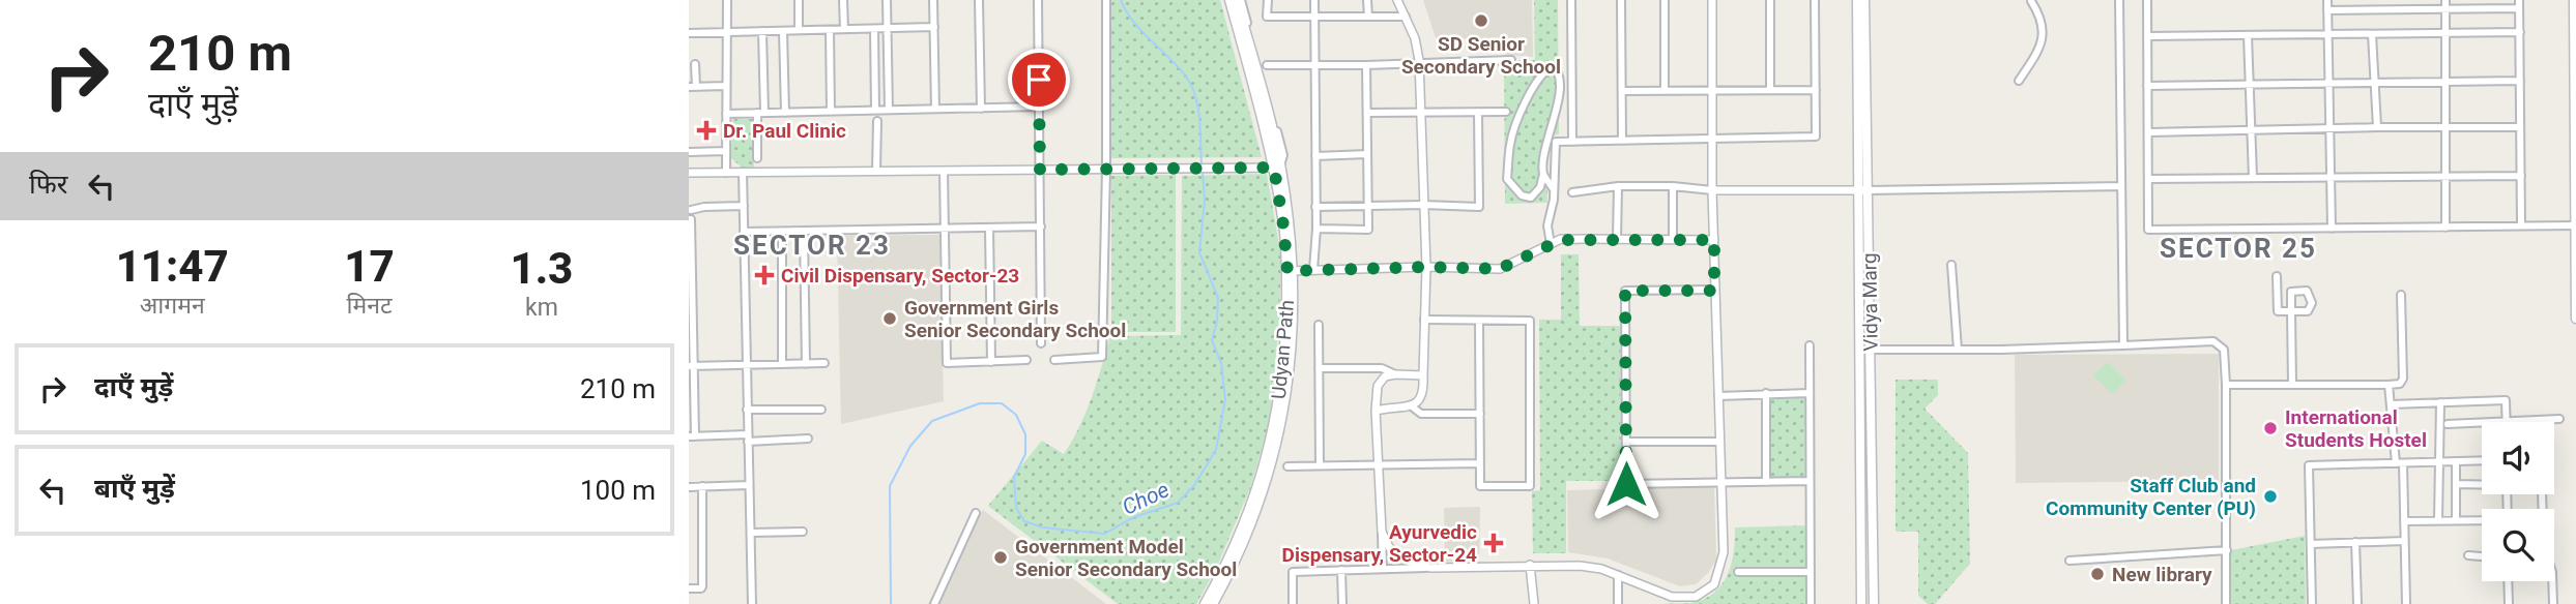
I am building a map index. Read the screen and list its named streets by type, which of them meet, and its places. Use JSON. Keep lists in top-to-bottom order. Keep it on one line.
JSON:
{"streets":{"main road":["Vidya Marg","Udyan Path"]},"districts":["SECTOR 23","SECTOR 25"],"water":["Choe"],"places":{"other":["SD Senior Secondary School","Government Girls Senior Secondary School","International Students Hostel","Staff Club and Community Center (PU)","Government Model Senior Secondary School","New library"],"health":["Dr. Paul Clinic","Civil Dispensary, Sector-23","Ayurvedic Dispensary, Sector-24"]},"page":{"turn":["210 m","दाएँ मुड़ें"],"then":"फिर","eta":["11:47","आगमन","17","मिनट","1.3","km"],"list":[{"name":"दाएँ मुड़ें","value":"210 m"},{"name":"बाएँ मुड़ें","value":"100 m"}]}}
